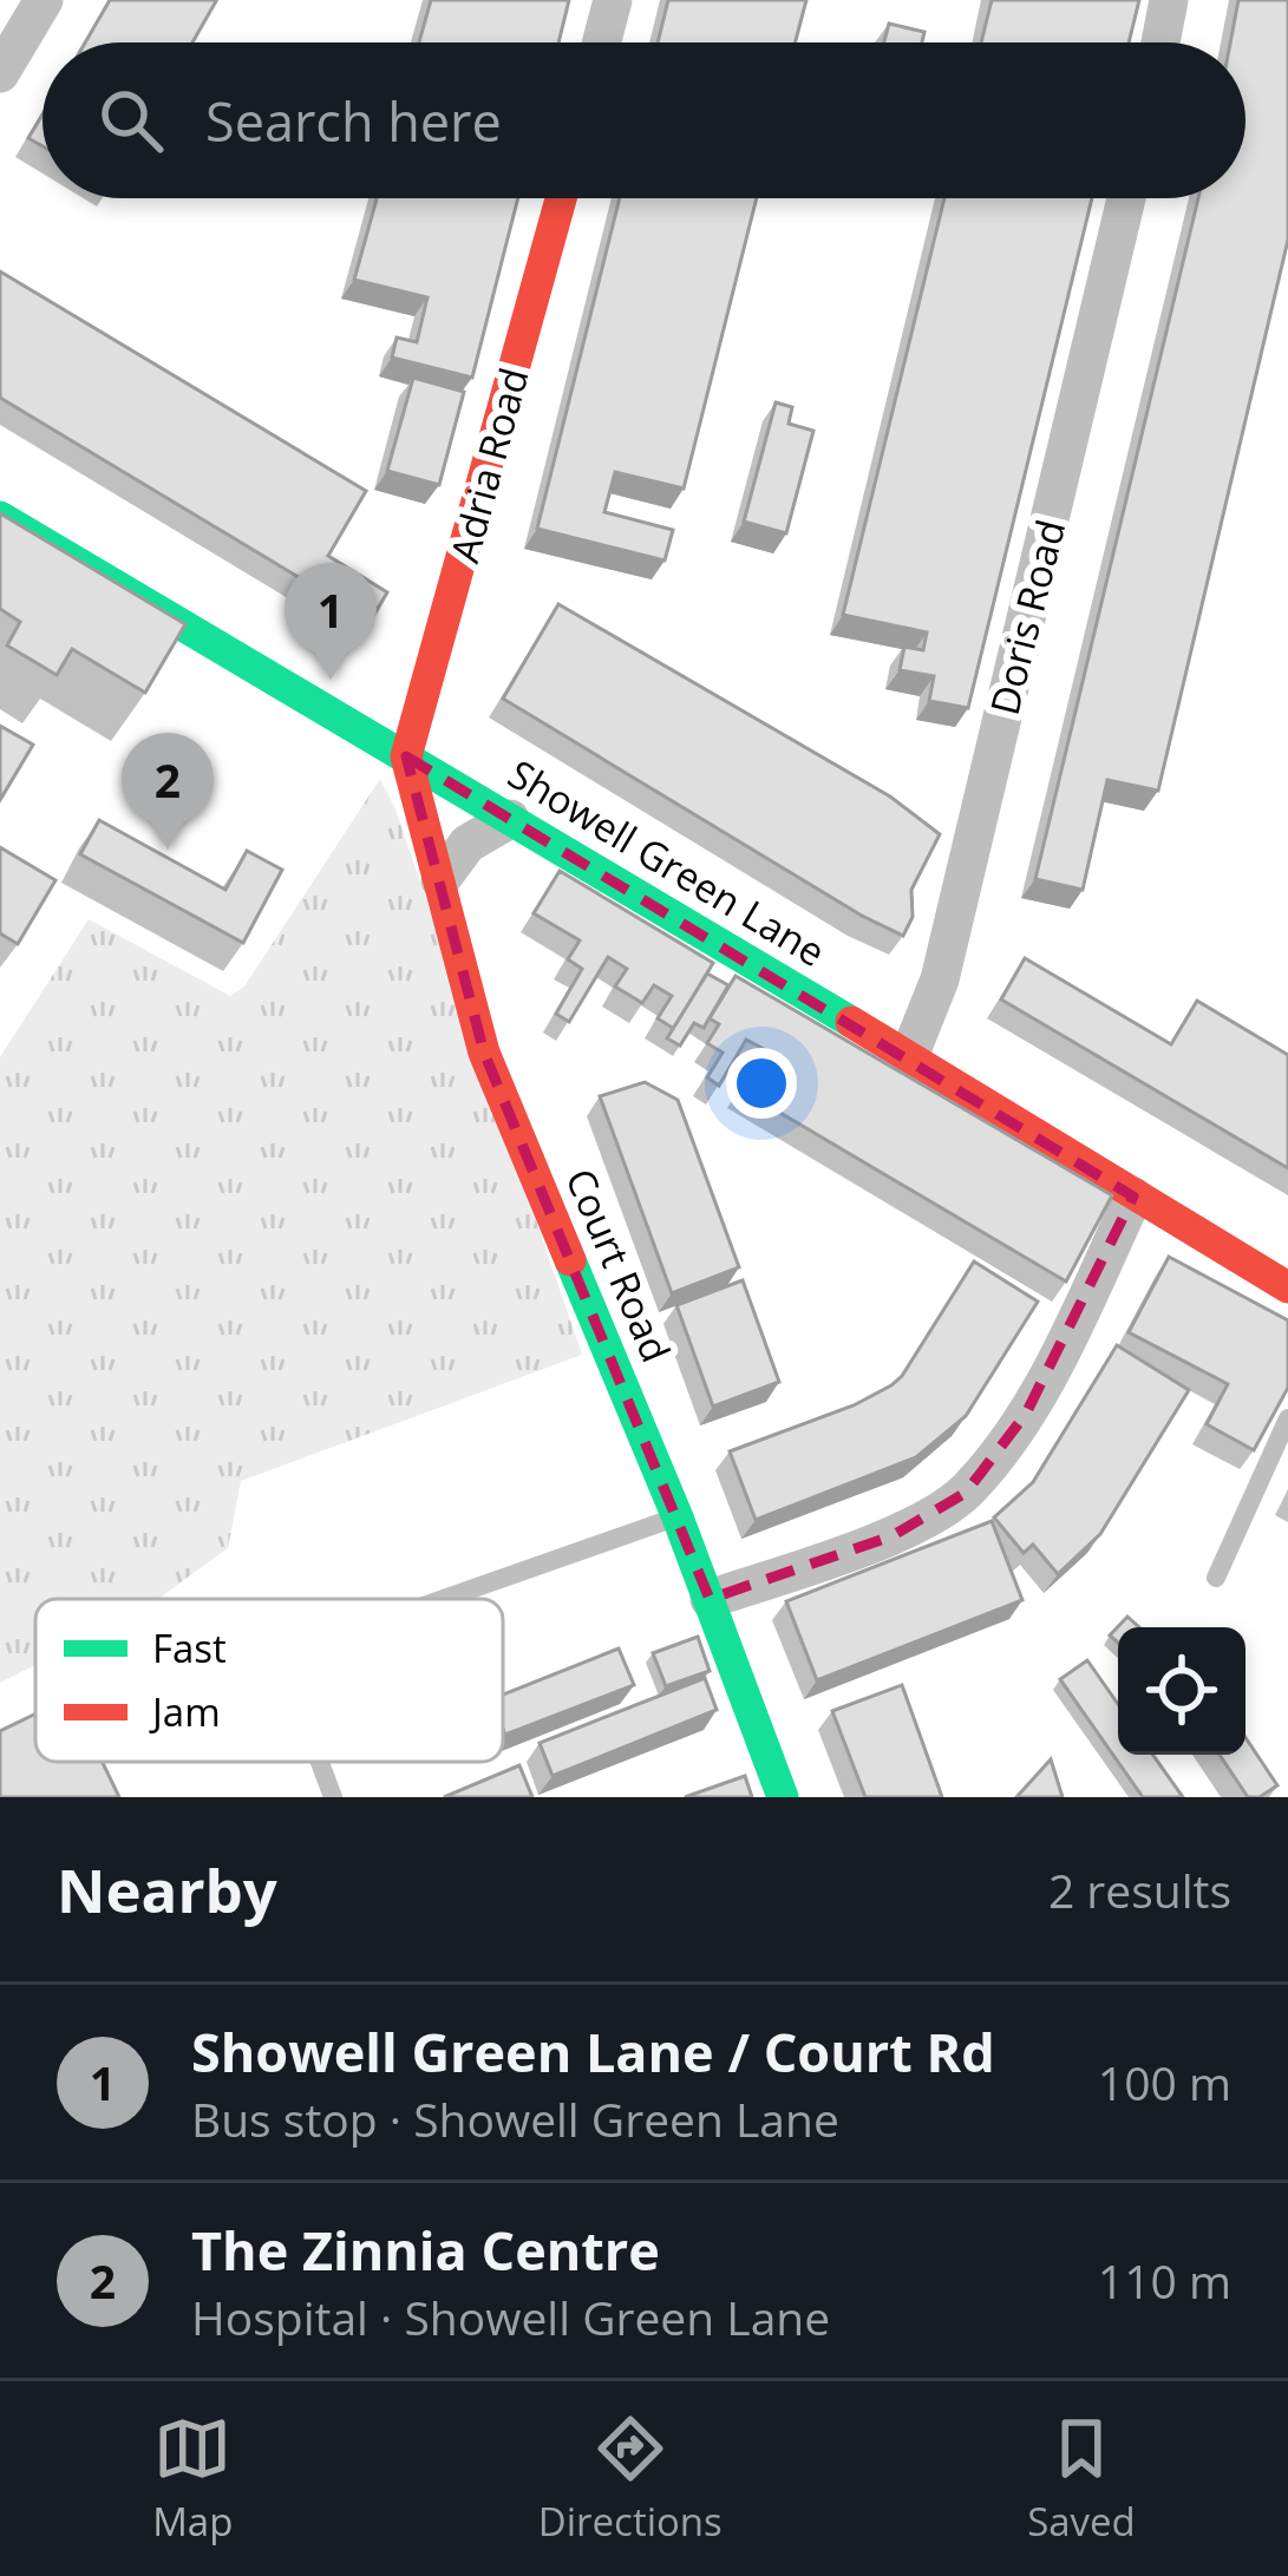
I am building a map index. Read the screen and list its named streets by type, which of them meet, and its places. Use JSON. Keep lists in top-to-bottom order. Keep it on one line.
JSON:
{"streets":{"street":["Adria Road","Doris Road","Showell Green Lane","Court Road"]},"crossings":[["Adria Road","Showell Green Lane"],["Adria Road","Court Road"],["Doris Road","Showell Green Lane"],["Showell Green Lane","Court Road"]],"legend":["Fast","Jam"],"page":{"search":"Search here","pins":["1","2"],"heading":["Nearby","2 results"],"list":[{"mark":"1","name":"Showell Green Lane / Court Rd","note":"Bus stop · Showell Green Lane","value":"100 m"},{"mark":"2","name":"The Zinnia Centre","note":"Hospital · Showell Green Lane","value":"110 m"}],"nav":["Map","Directions","Saved"]}}
